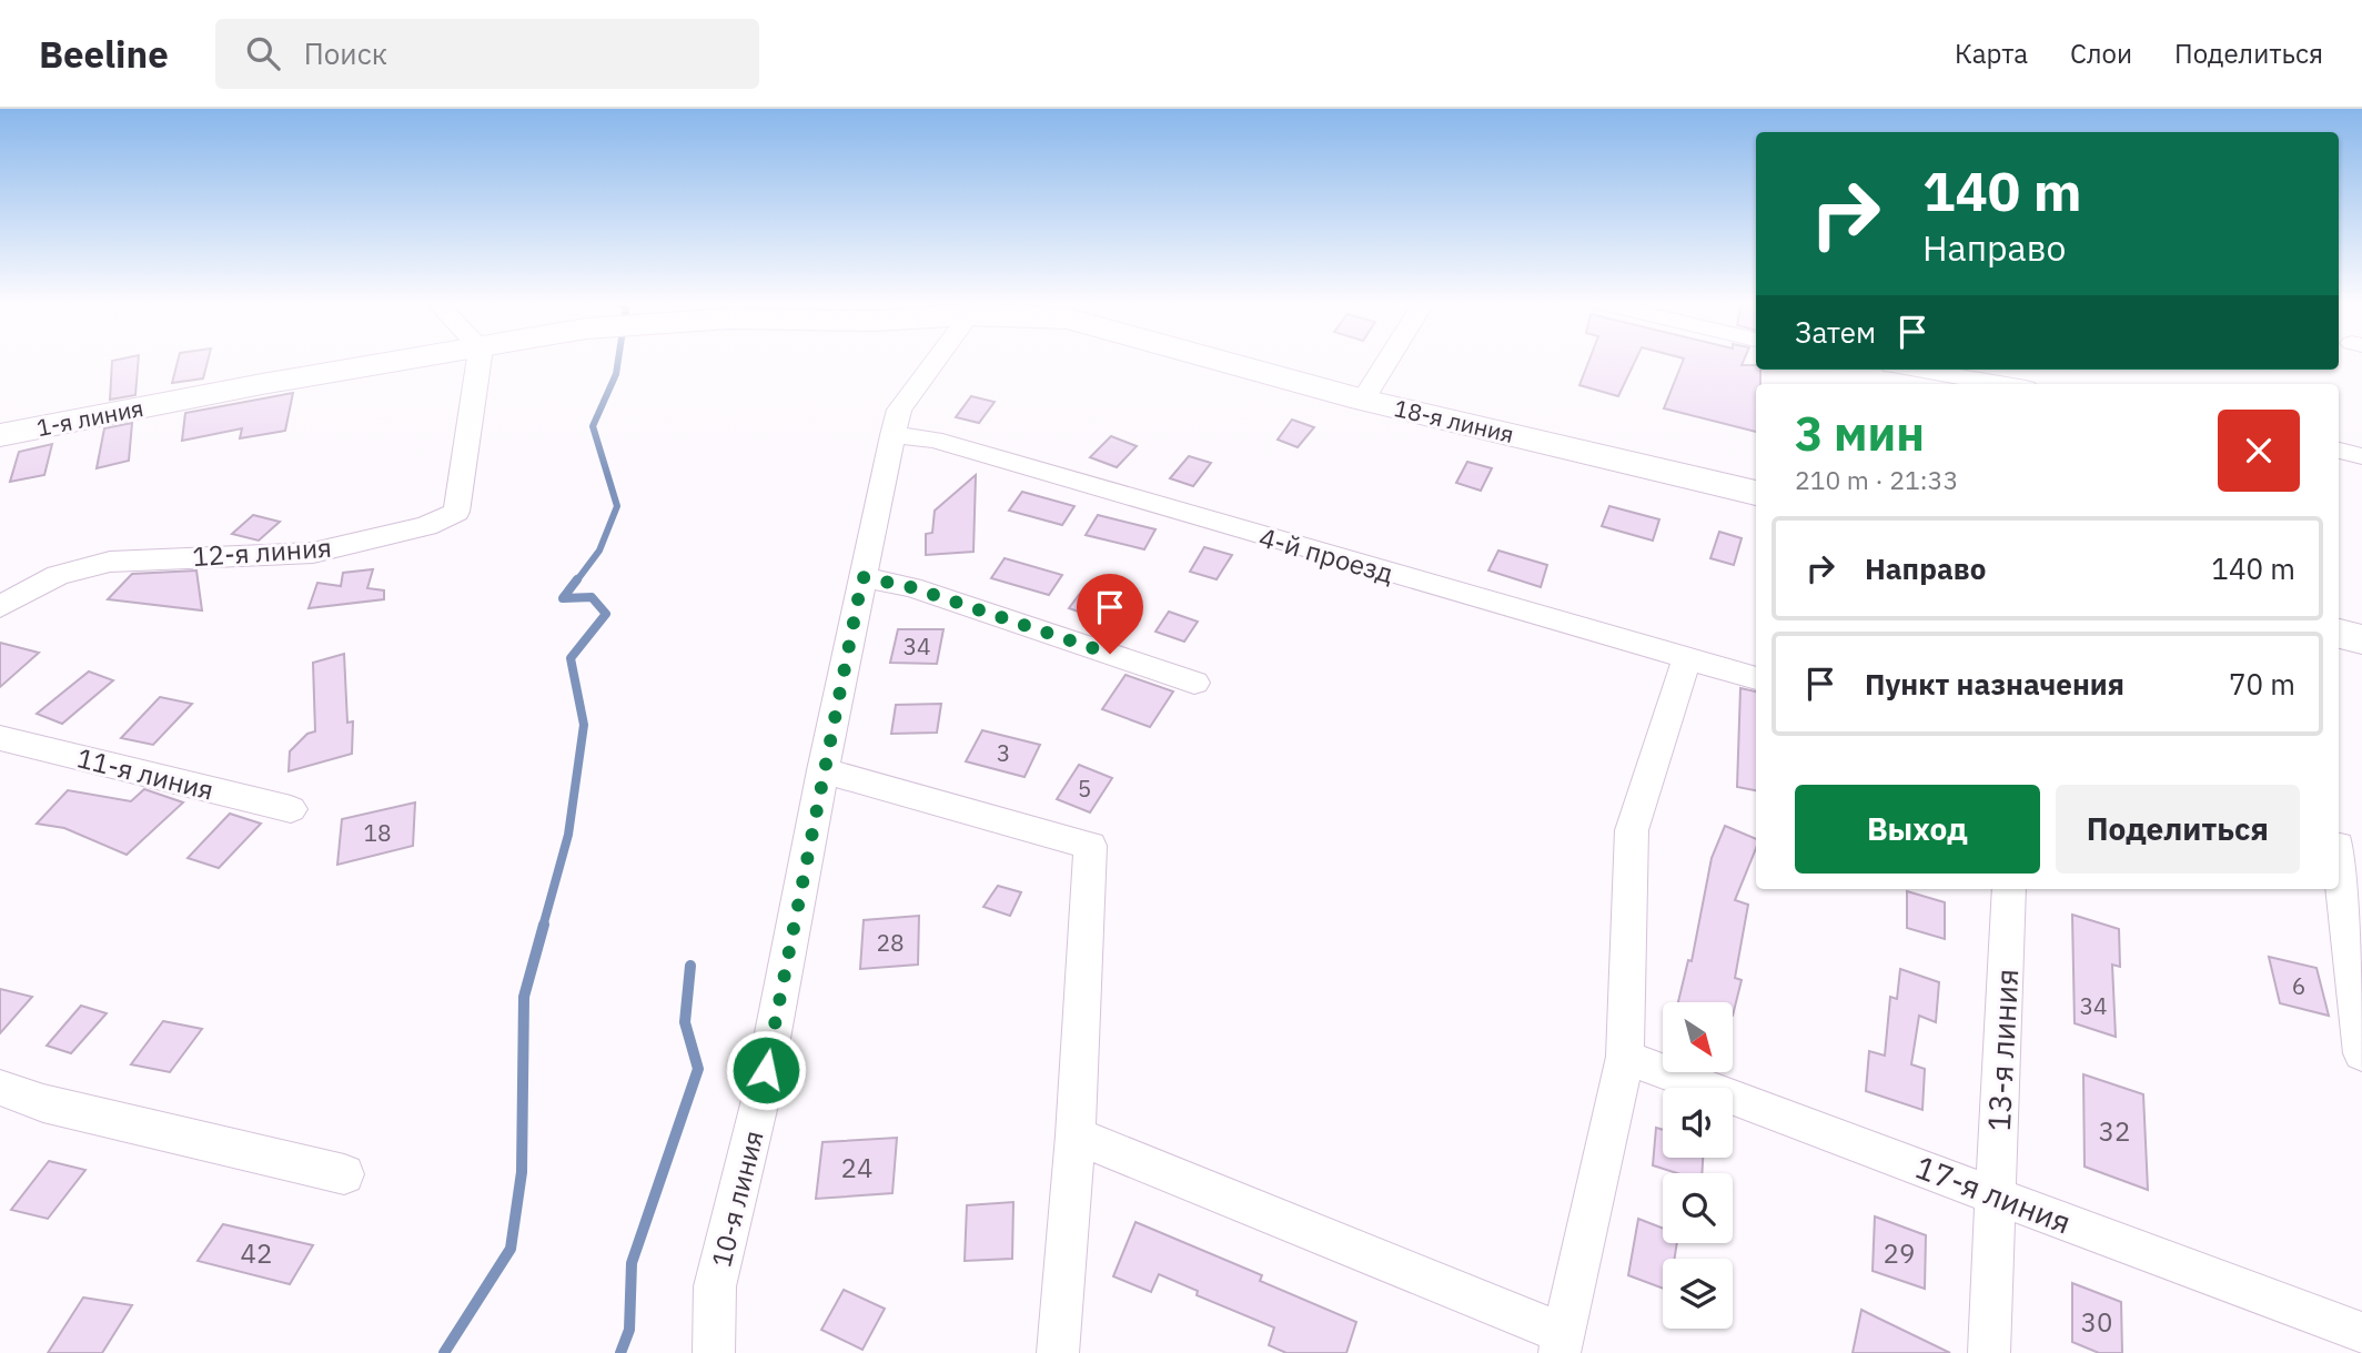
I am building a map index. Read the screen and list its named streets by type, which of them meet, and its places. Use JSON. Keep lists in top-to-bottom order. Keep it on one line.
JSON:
{"streets":{"street":["1-я линия","18-я линия","12-я линия","4-й проезд","11-я линия","13-я линия","17-я линия","10-я линия"]},"crossings":[["4-й проезд","10-я линия"],["13-я линия","17-я линия"]],"house_numbers":["34","3","5","18","28","6","34","32","24","42","29","30"],"north":"bottom right","page":{"header":"Beeline","search":"Поиск","nav":["Карта","Слои","Поделиться"],"turn":["140 m","Направо"],"then":"Затем","heading":["3 мин","210 m · 21:33"],"list":[{"name":"Направо","value":"140 m"},{"name":"Пункт назначения","value":"70 m"}],"buttons":["Выход","Поделиться"]}}
